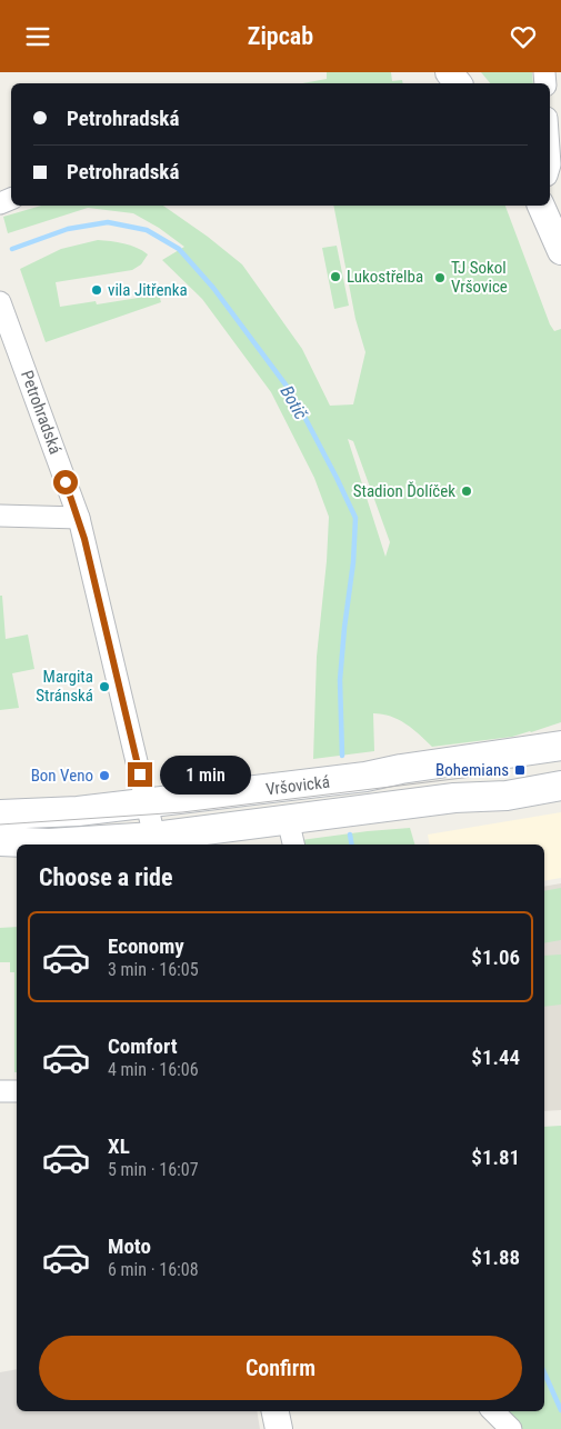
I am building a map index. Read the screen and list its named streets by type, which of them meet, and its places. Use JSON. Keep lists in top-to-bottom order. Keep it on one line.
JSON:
{"streets":{"main road":["Vršovická"],"street":["Petrohradská"]},"crossings":[["Petrohradská","Vršovická"]],"water":["Botič"],"places":{"other":["Lukostřelba","TJ Sokol Vršovice","vila Jitřenka","Stadion Ďolíček","Margita Stránská","Bon Veno"],"transit":["Bohemians"]},"page":{"header":"Zipcab","banner":["Petrohradská","Petrohradská"],"bubble":"1 min","heading":"Choose a ride","list":[{"name":"Economy","note":"3 min · 16:05","value":"$1.06"},{"name":"Comfort","note":"4 min · 16:06","value":"$1.44"},{"name":"XL","note":"5 min · 16:07","value":"$1.81"},{"name":"Moto","note":"6 min · 16:08","value":"$1.88"}],"buttons":"Confirm"}}
